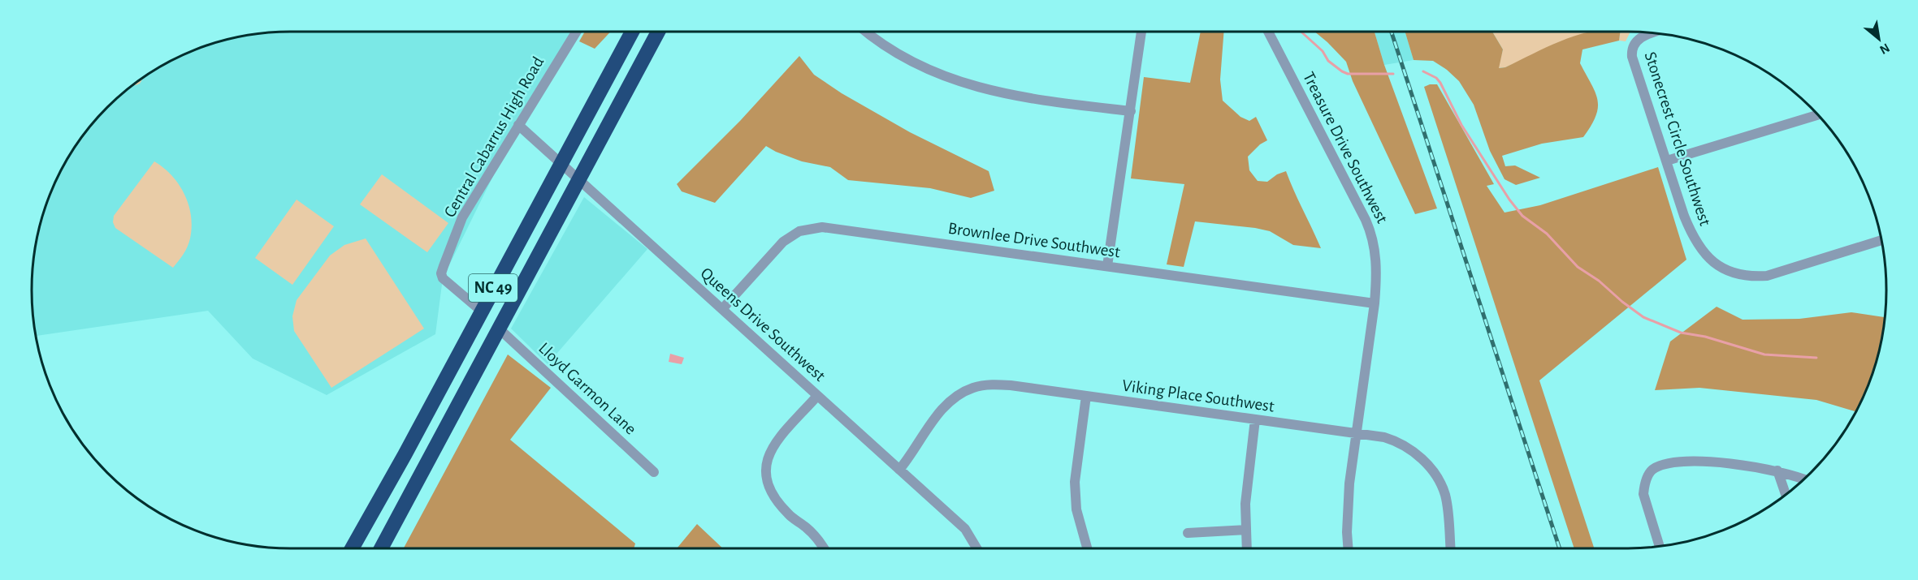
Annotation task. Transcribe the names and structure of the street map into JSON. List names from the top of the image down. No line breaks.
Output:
{"streets":{"highway":["NC 49"],"street":["Central Cabarrus High Road","Stonecrest Circle Southwest","Treasure Drive Southwest","Brownlee Drive Southwest","Queens Drive Southwest","Lloyd Garmon Lane","Viking Place Southwest"]},"crossings":[["Central Cabarrus High Road","NC 49"],["Central Cabarrus High Road","Queens Drive Southwest"],["Treasure Drive Southwest","Brownlee Drive Southwest"],["Treasure Drive Southwest","Viking Place Southwest"],["Brownlee Drive Southwest","Queens Drive Southwest"],["NC 49","Queens Drive Southwest"],["NC 49","Lloyd Garmon Lane"],["Queens Drive Southwest","Viking Place Southwest"]],"north":"bottom right"}
